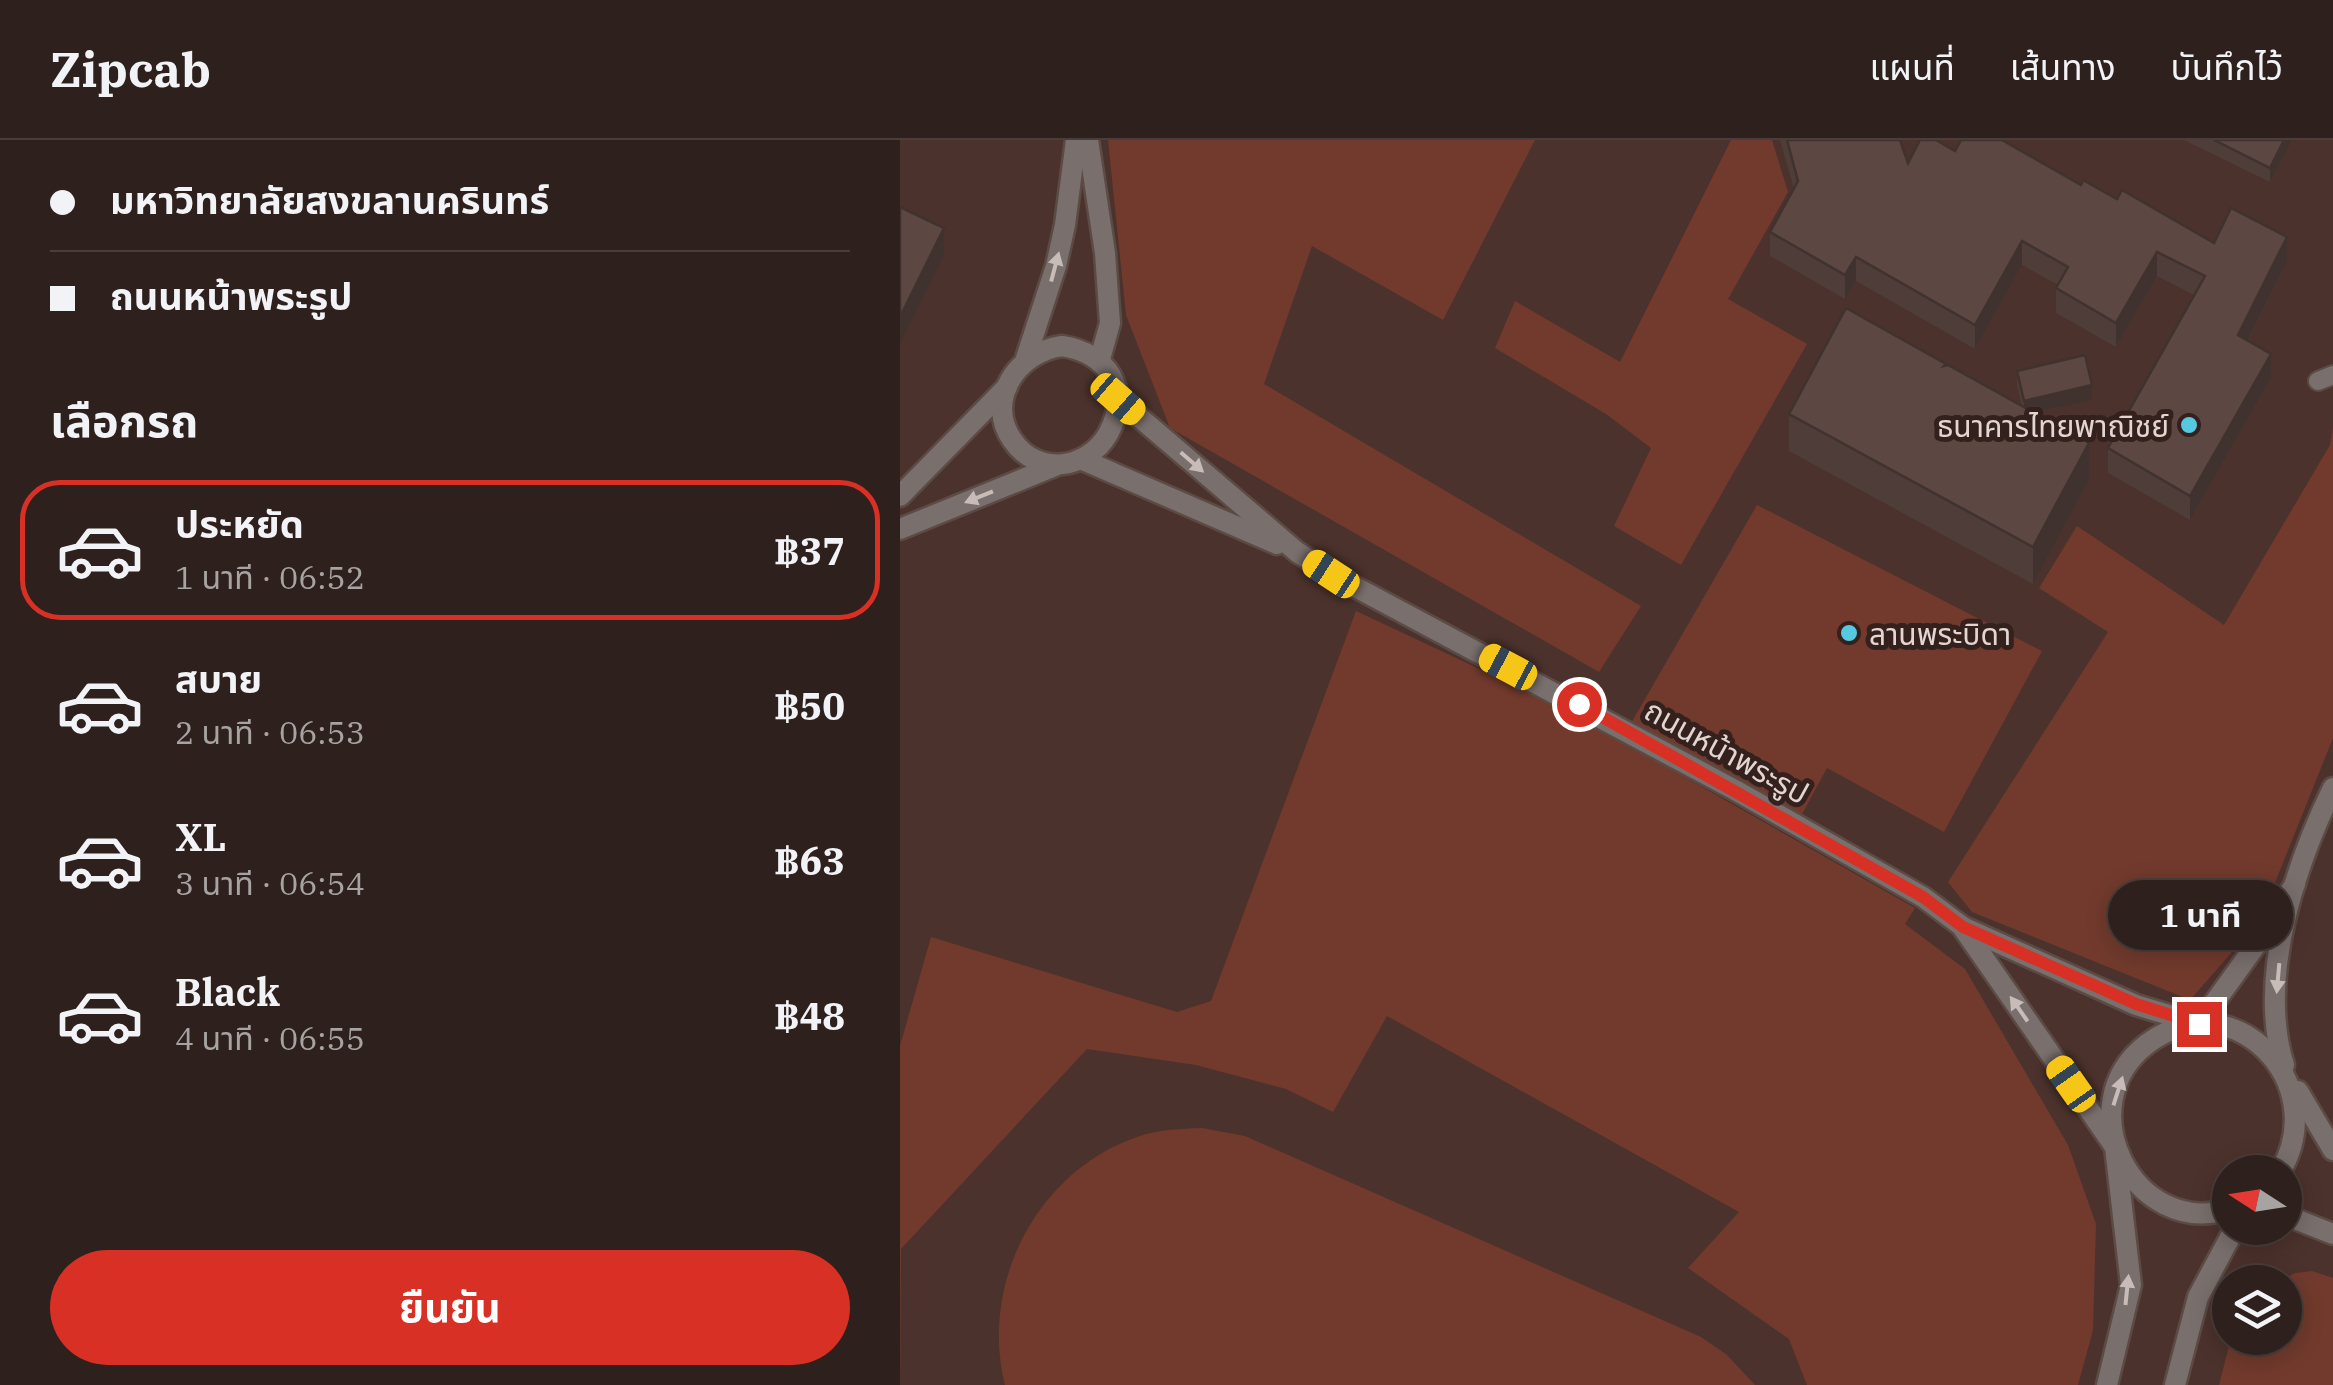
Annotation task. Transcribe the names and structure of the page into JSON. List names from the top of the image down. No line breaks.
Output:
{"streets":{"street":["ถนนหน้าพระรูป"]},"places":["ธนาคารไทยพาณิชย์","ลานพระบิดา"],"north":"left","page":{"header":"Zipcab","nav":["แผนที่","เส้นทาง","บันทึกไว้"],"banner":["มหาวิทยาลัยสงขลานครินทร์","ถนนหน้าพระรูป"],"heading":"เลือกรถ","list":[{"name":"ประหยัด","note":"1 นาที · 06:52","value":"฿37"},{"name":"สบาย","note":"2 นาที · 06:53","value":"฿50"},{"name":"XL","note":"3 นาที · 06:54","value":"฿63"},{"name":"Black","note":"4 นาที · 06:55","value":"฿48"}],"bubble":"1 นาที","buttons":"ยืนยัน"}}
